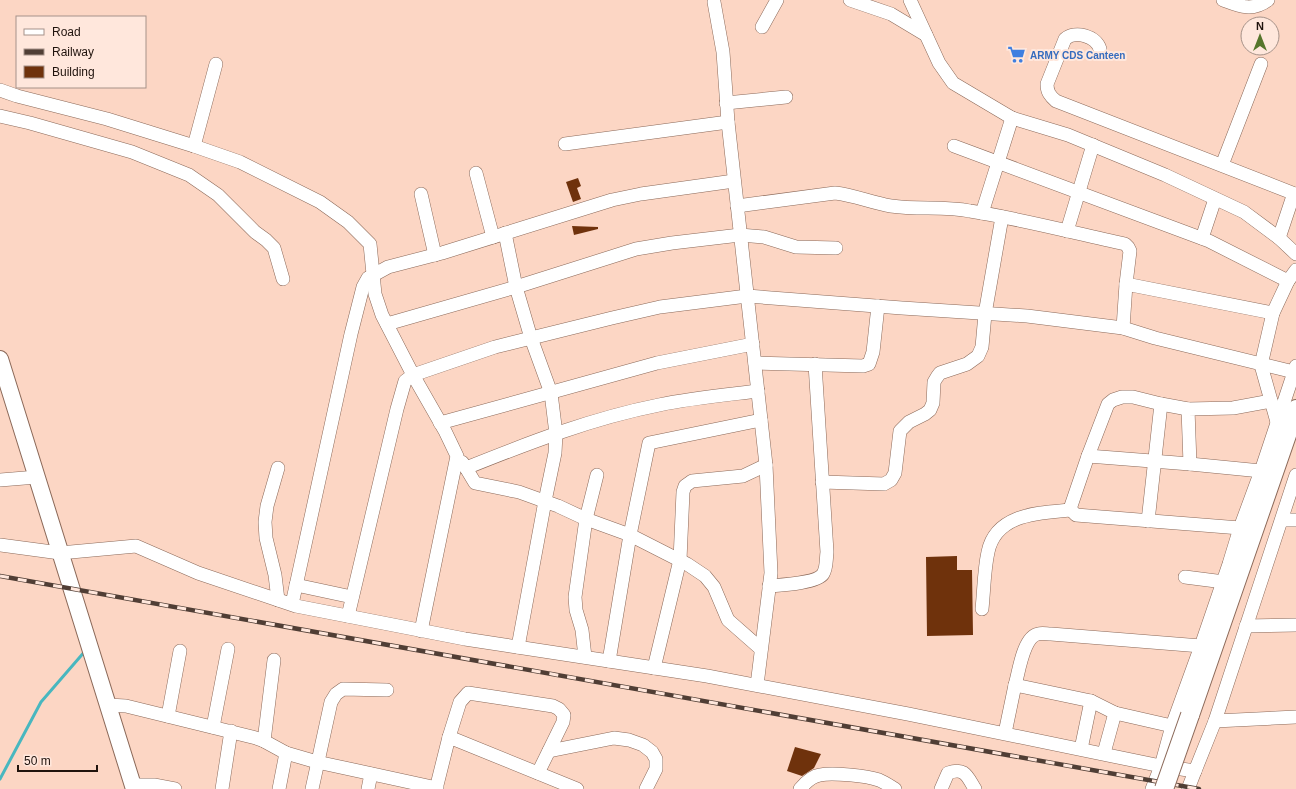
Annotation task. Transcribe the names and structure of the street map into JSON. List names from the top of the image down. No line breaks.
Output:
{"places":{"supermarket":["ARMY CDS Canteen"]},"legend":["Road","Railway","Building"],"scale_bar":"50 m","north":"top"}
